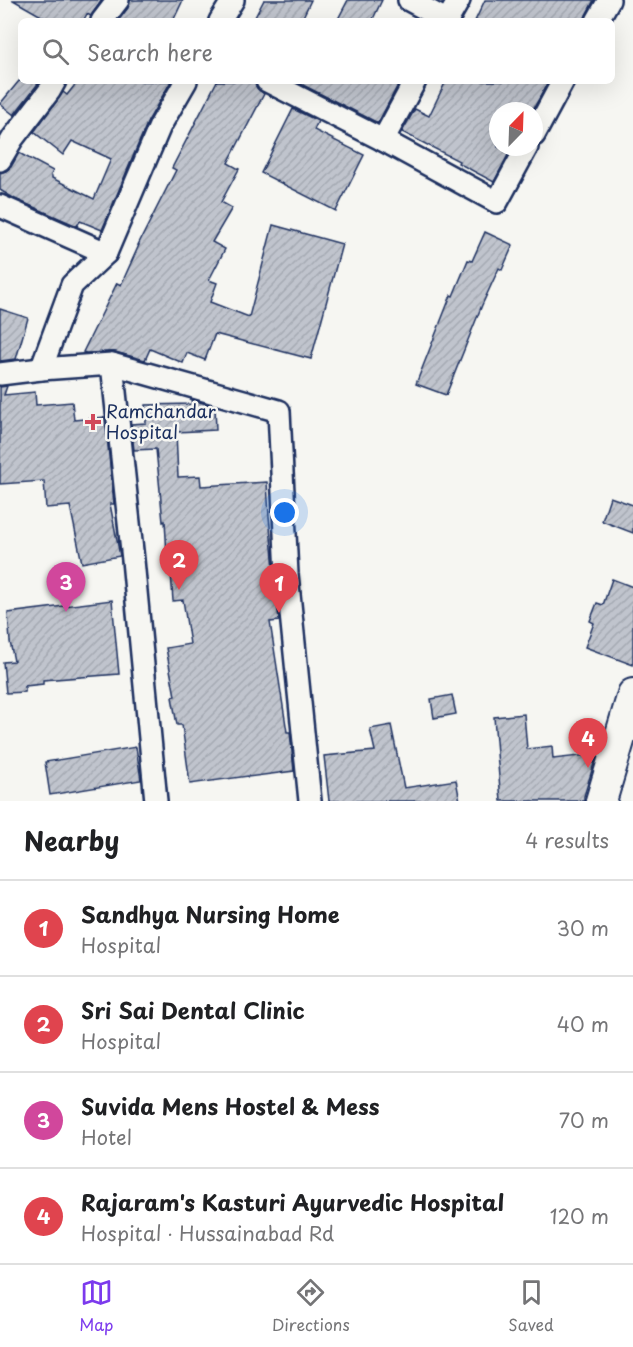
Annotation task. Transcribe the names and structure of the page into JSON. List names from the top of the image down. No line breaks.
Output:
{"places":{"health":["Ramchandar Hospital"]},"north":"top right","page":{"search":"Search here","pins":["2","3","1","4"],"heading":["Nearby","4 results"],"list":[{"mark":"1","name":"Sandhya Nursing Home","note":"Hospital","value":"30 m"},{"mark":"2","name":"Sri Sai Dental Clinic","note":"Hospital","value":"40 m"},{"mark":"3","name":"Suvida Mens Hostel & Mess","note":"Hotel","value":"70 m"},{"mark":"4","name":"Rajaram's Kasturi Ayurvedic Hospital","note":"Hospital · Hussainabad Rd","value":"120 m"}],"nav":["Map","Directions","Saved"]}}
